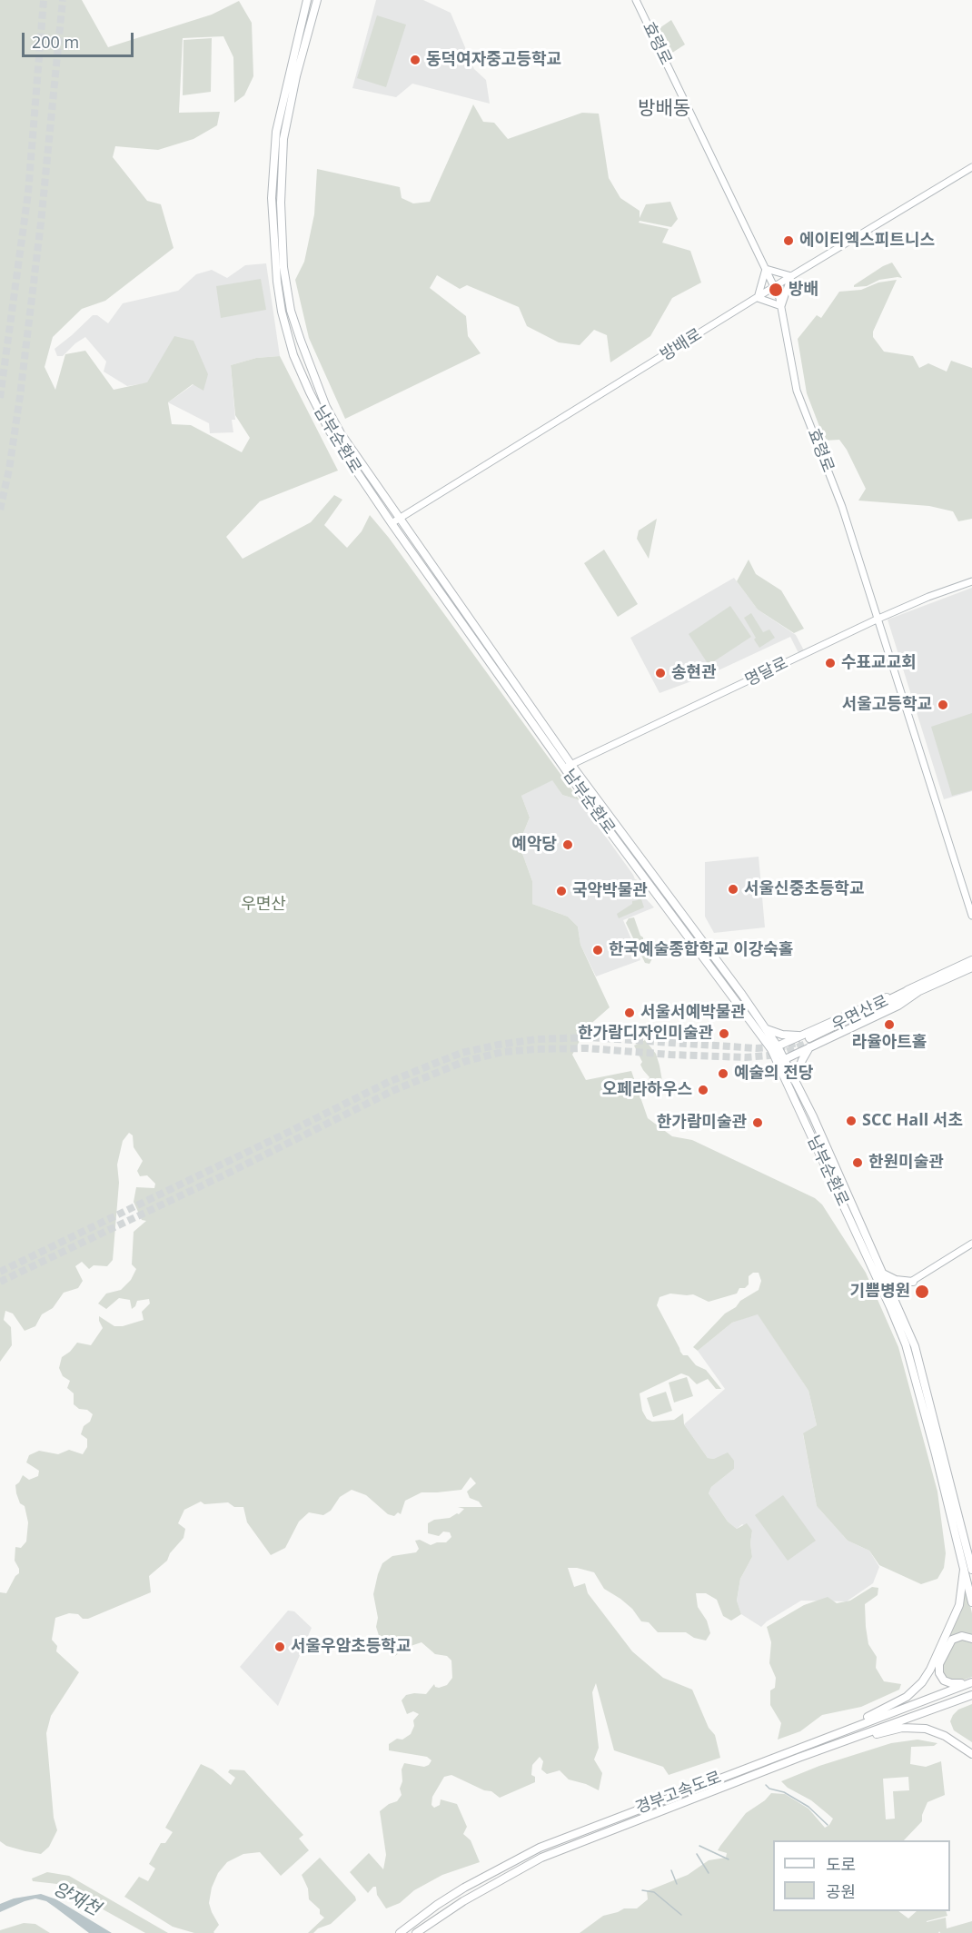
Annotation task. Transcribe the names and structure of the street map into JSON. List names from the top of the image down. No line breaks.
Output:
{"streets":{"main road":["효령로","방배로","남부순환로","명달로","우면산로","경부고속도로"]},"crossings":[["효령로","방배로"],["효령로","명달로"],["방배로","남부순환로"],["남부순환로","명달로"]],"districts":["방배동"],"water":["양재천"],"parks":["우면산"],"places":["동덕여자중고등학교","에이티엑스피트니스","방배","수표교교회","송현관","서울고등학교","예악당","서울신중초등학교","국악박물관","한국예술종합학교 이강숙홀","서울서예박물관","라율아트홀","한가람디자인미술관","예술의 전당","오페라하우스","SCC Hall 서초","한가람미술관","한원미술관","기쁨병원","서울우암초등학교"],"legend":["도로","공원"],"scale_bar":"200 m"}
